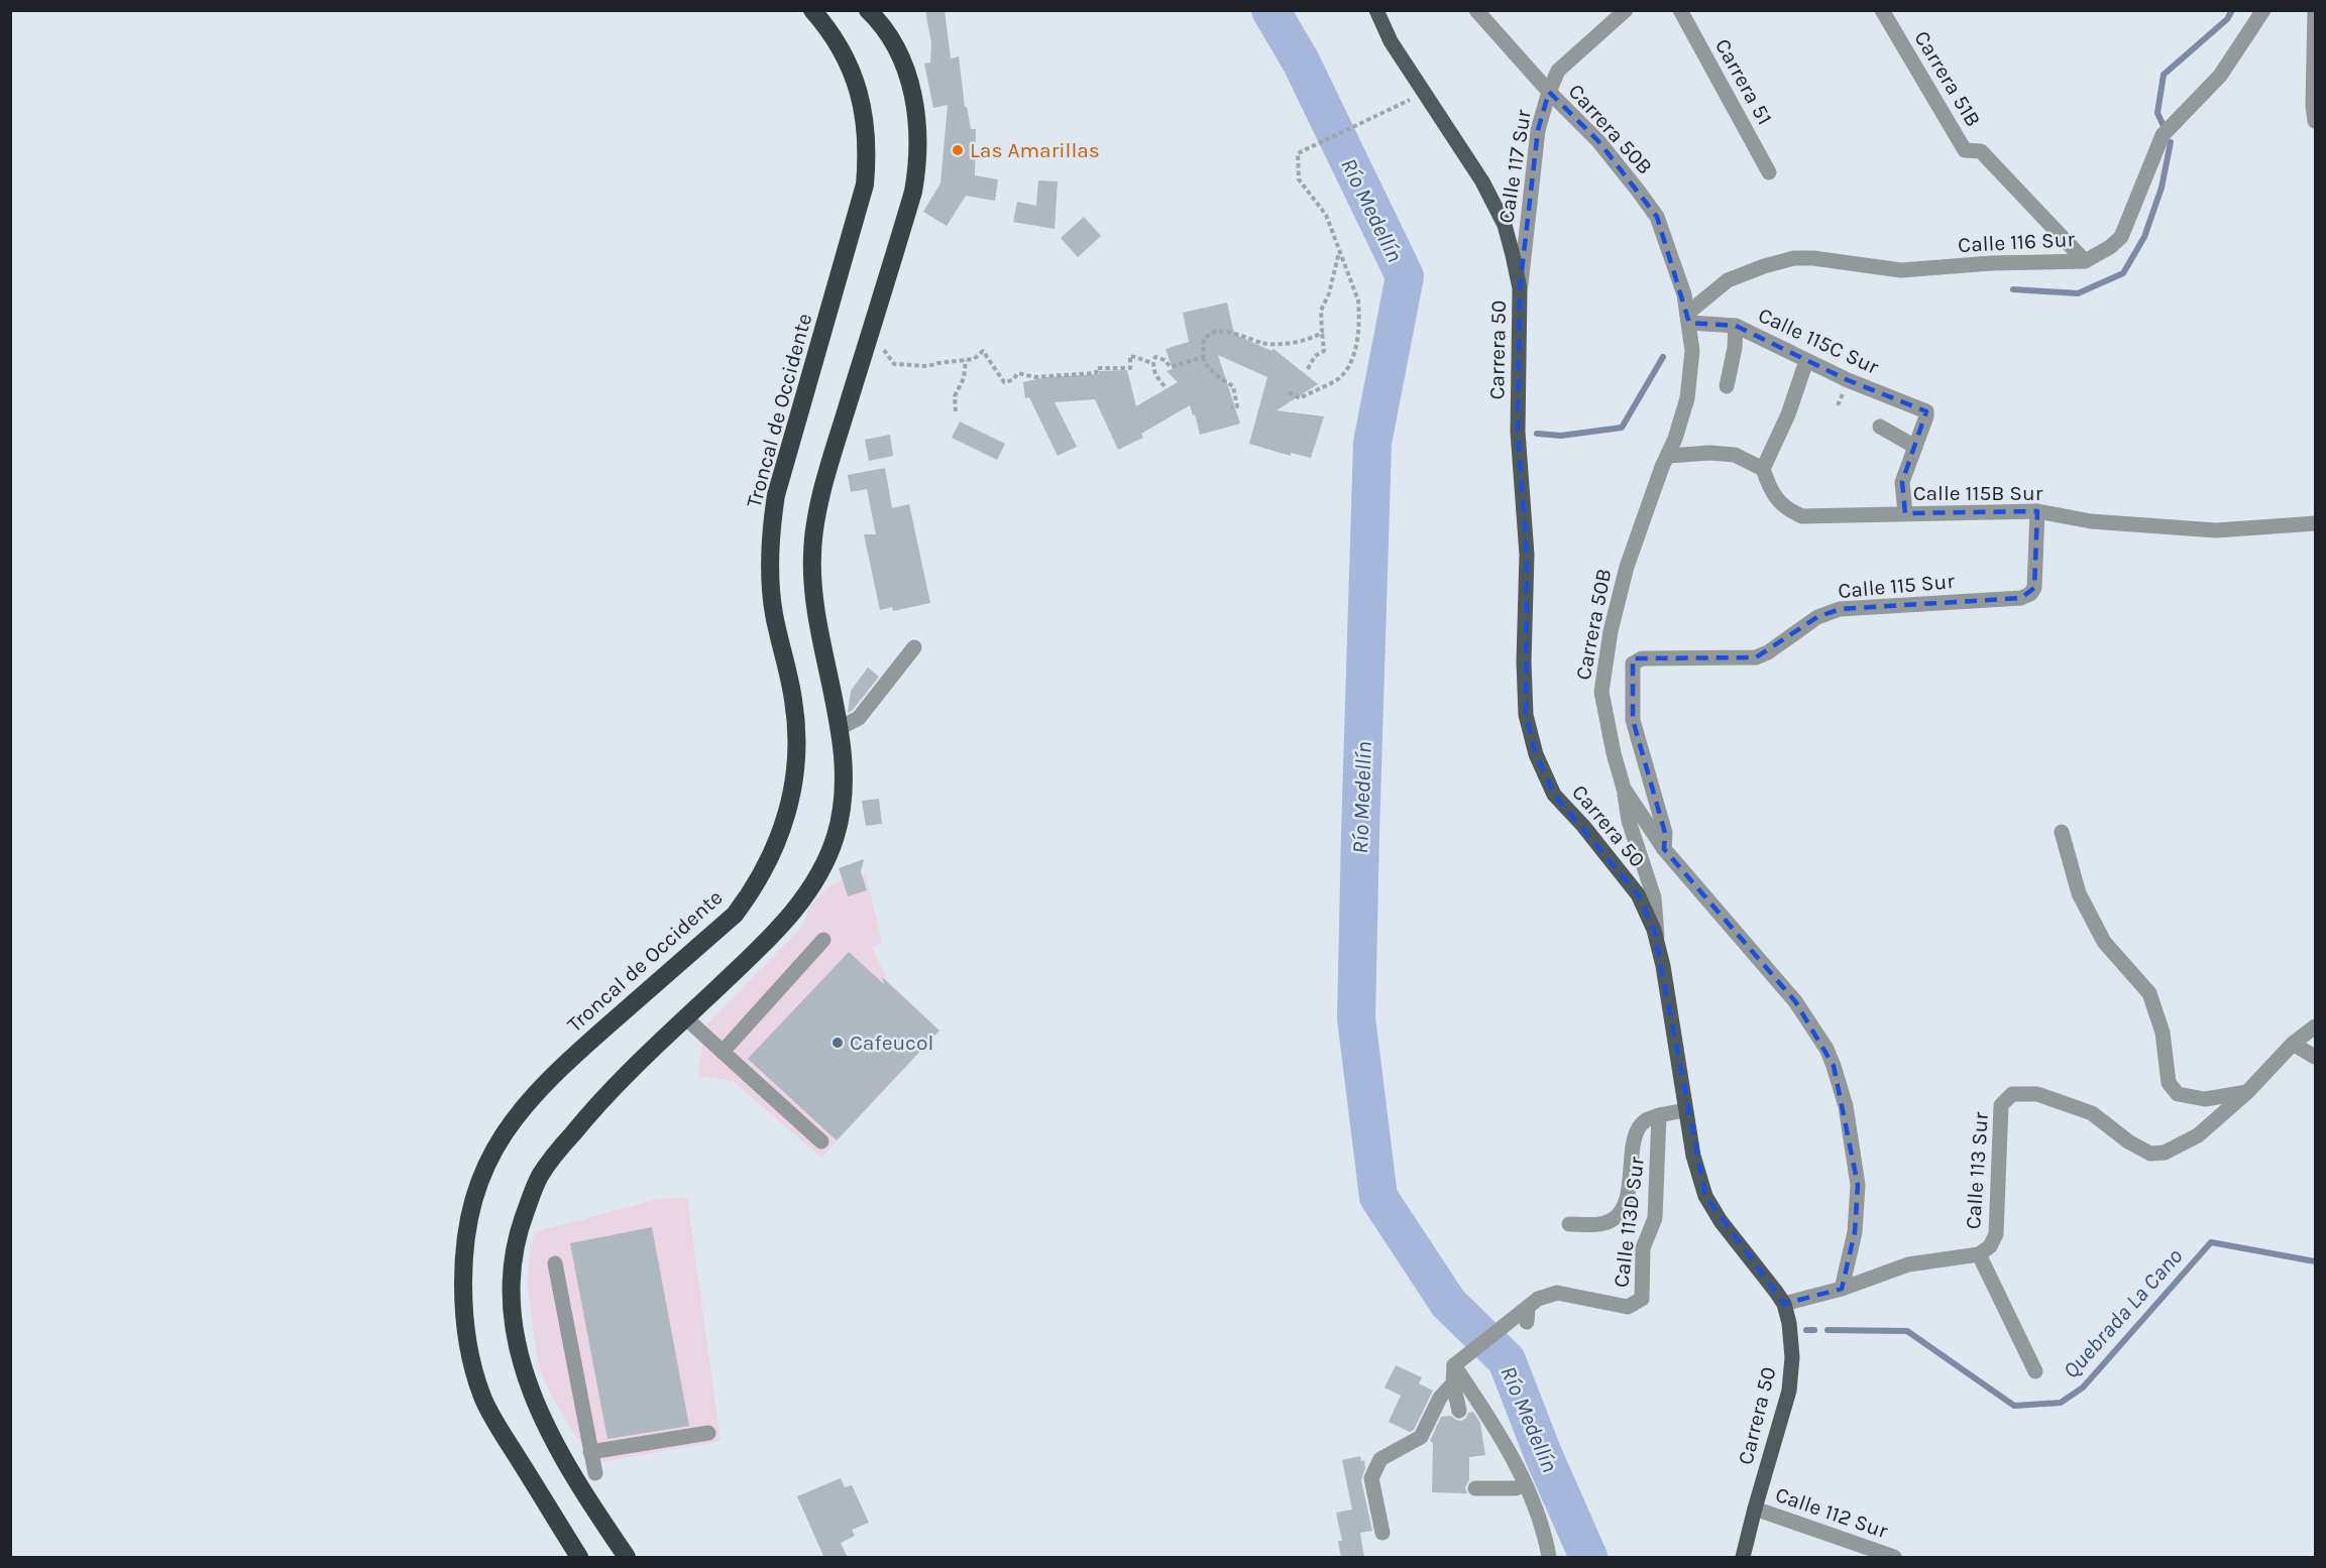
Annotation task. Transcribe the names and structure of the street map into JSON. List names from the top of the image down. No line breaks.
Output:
{"streets":{"highway":["Troncal de Occidente"],"main road":["Carrera 50"],"street":["Carrera 51B","Carrera 51","Carrera 50B","Calle 117 Sur","Calle 116 Sur","Calle 115C Sur","Calle 115B Sur","Calle 115 Sur","Calle 113 Sur","Calle 113D Sur","Calle 112 Sur"]},"crossings":[["Carrera 51B","Calle 116 Sur"],["Carrera 50B","Calle 117 Sur"],["Carrera 50B","Calle 116 Sur"],["Carrera 50B","Calle 115C Sur"],["Carrera 50B","Calle 115 Sur"],["Carrera 50B","Calle 113 Sur"],["Calle 117 Sur","Carrera 50"],["Calle 116 Sur","Calle 115C Sur"],["Carrera 50","Calle 113 Sur"],["Carrera 50","Calle 112 Sur"],["Calle 115B Sur","Calle 115 Sur"]],"water":["Río Medellín","Quebrada La Cano"],"places":["Las Amarillas","Cafeucol"]}
